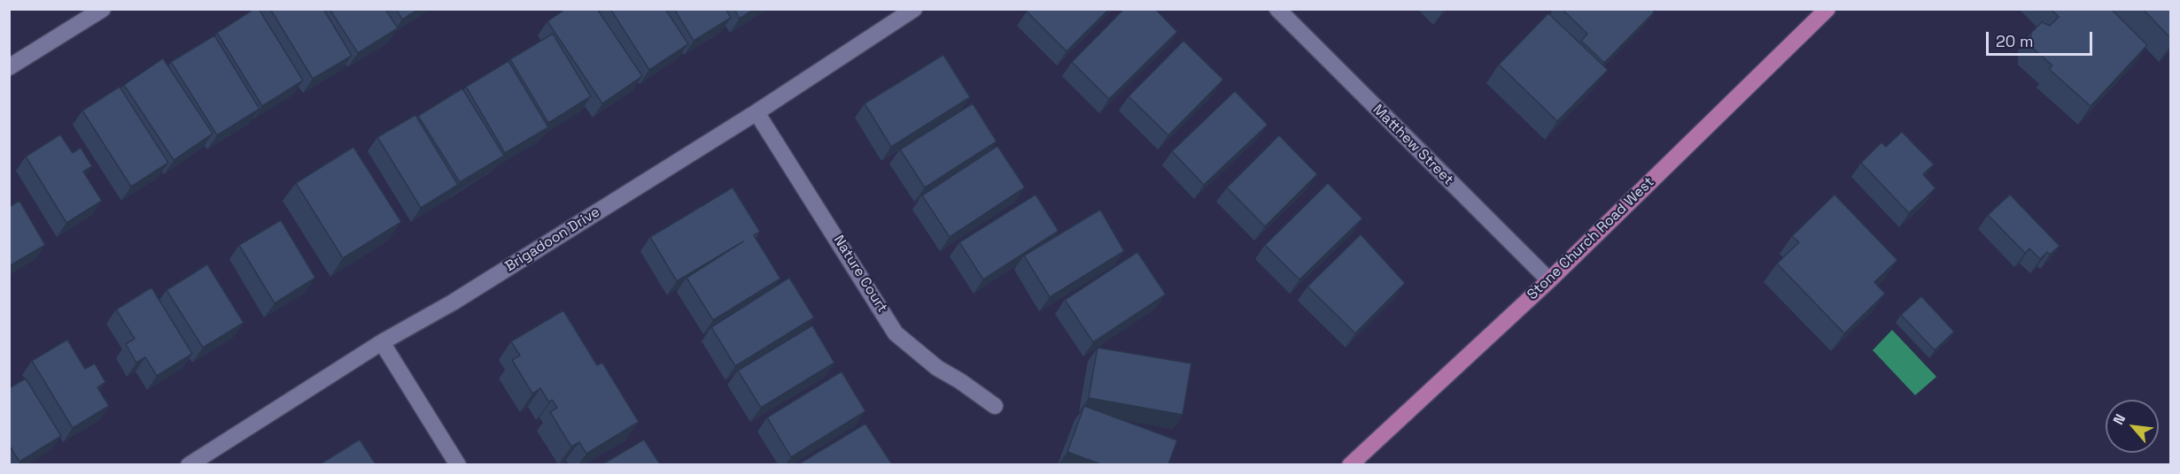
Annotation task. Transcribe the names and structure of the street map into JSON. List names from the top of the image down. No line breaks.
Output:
{"streets":{"main road":["Stone Church Road West"],"street":["Matthew Street","Brigadoon Drive","Nature Court"]},"crossings":[["Matthew Street","Stone Church Road West"],["Brigadoon Drive","Nature Court"]],"scale_bar":"20 m","north":"top left"}
